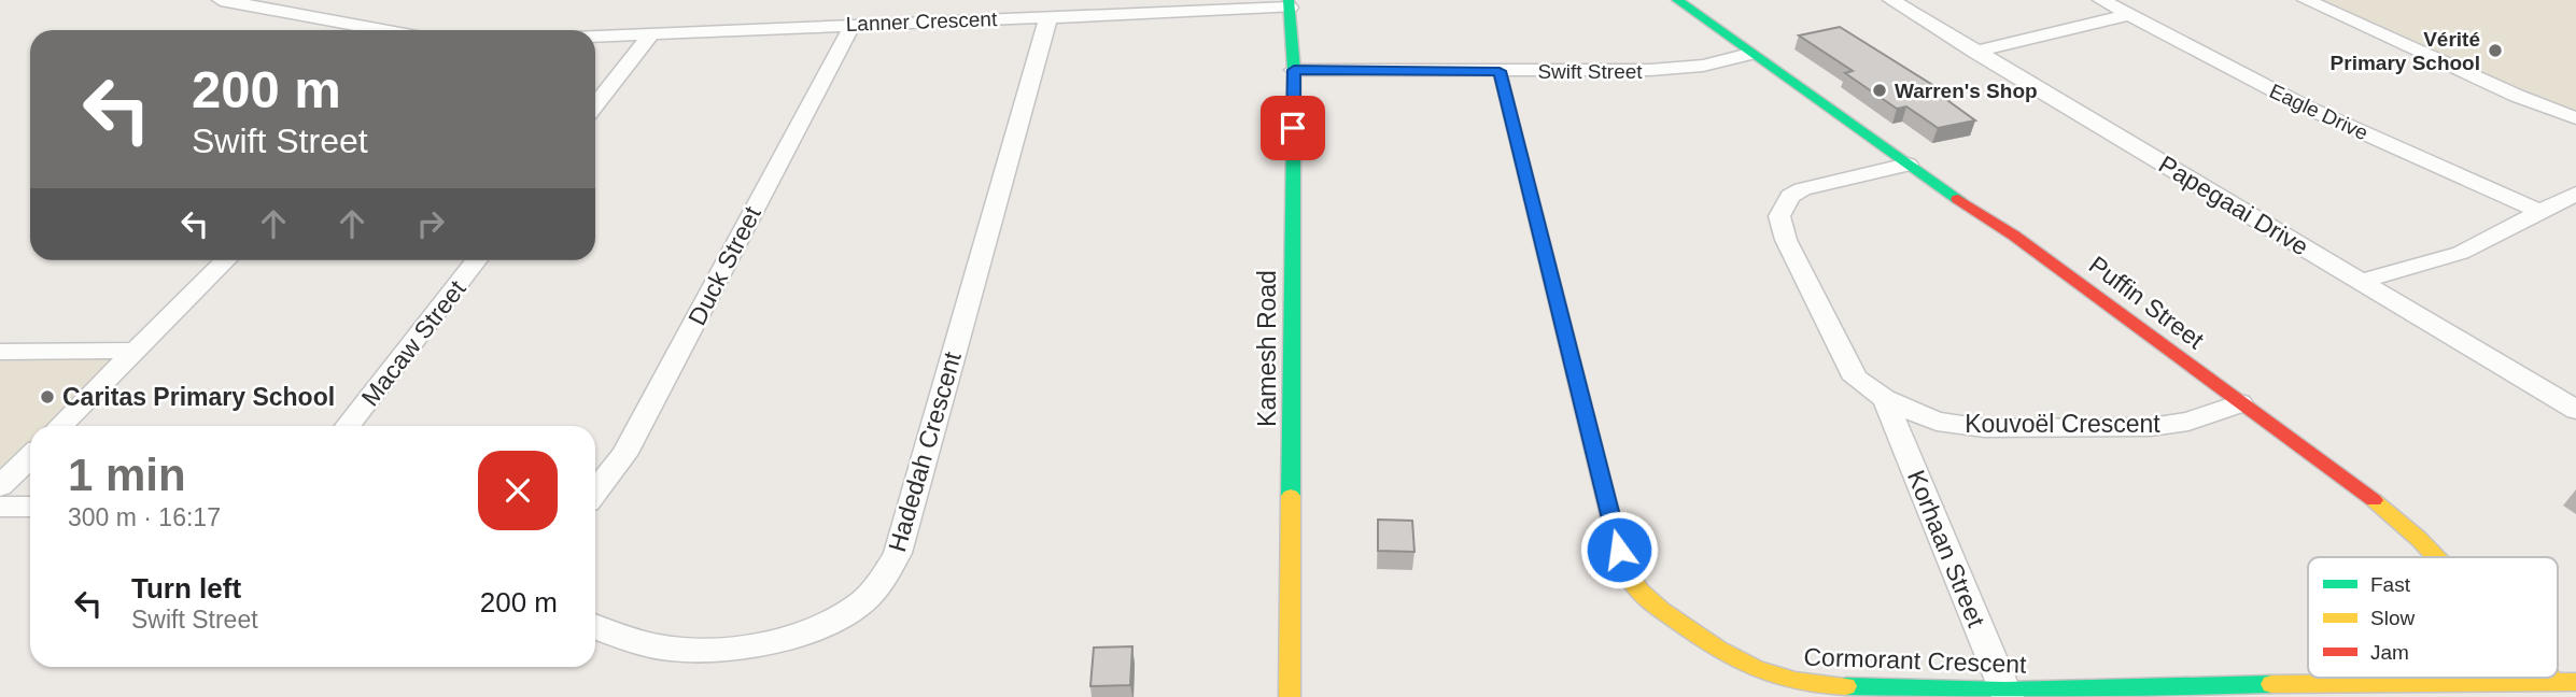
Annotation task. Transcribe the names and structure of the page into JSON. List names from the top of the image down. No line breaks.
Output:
{"streets":{"street":["Lanner Crescent","Swift Street","Eagle Drive","Papegaai Drive","Duck Street","Puffin Street","Macaw Street","Kamesh Road","Kouvoël Crescent","Hadedah Crescent","Korhaan Street","Cormorant Crescent"]},"crossings":[["Lanner Crescent","Duck Street"],["Lanner Crescent","Kamesh Road"],["Lanner Crescent","Hadedah Crescent"],["Swift Street","Puffin Street"],["Swift Street","Kamesh Road"],["Swift Street","Cormorant Crescent"],["Puffin Street","Kouvoël Crescent"],["Puffin Street","Cormorant Crescent"],["Kouvoël Crescent","Korhaan Street"],["Korhaan Street","Cormorant Crescent"]],"places":["Vérité Primary School","Warren's Shop","Caritas Primary School"],"legend":["Fast","Slow","Jam"],"page":{"turn":["200 m","Swift Street"],"heading":["1 min","300 m · 16:17"],"list":[{"name":"Turn left","note":"Swift Street","value":"200 m"}]}}
